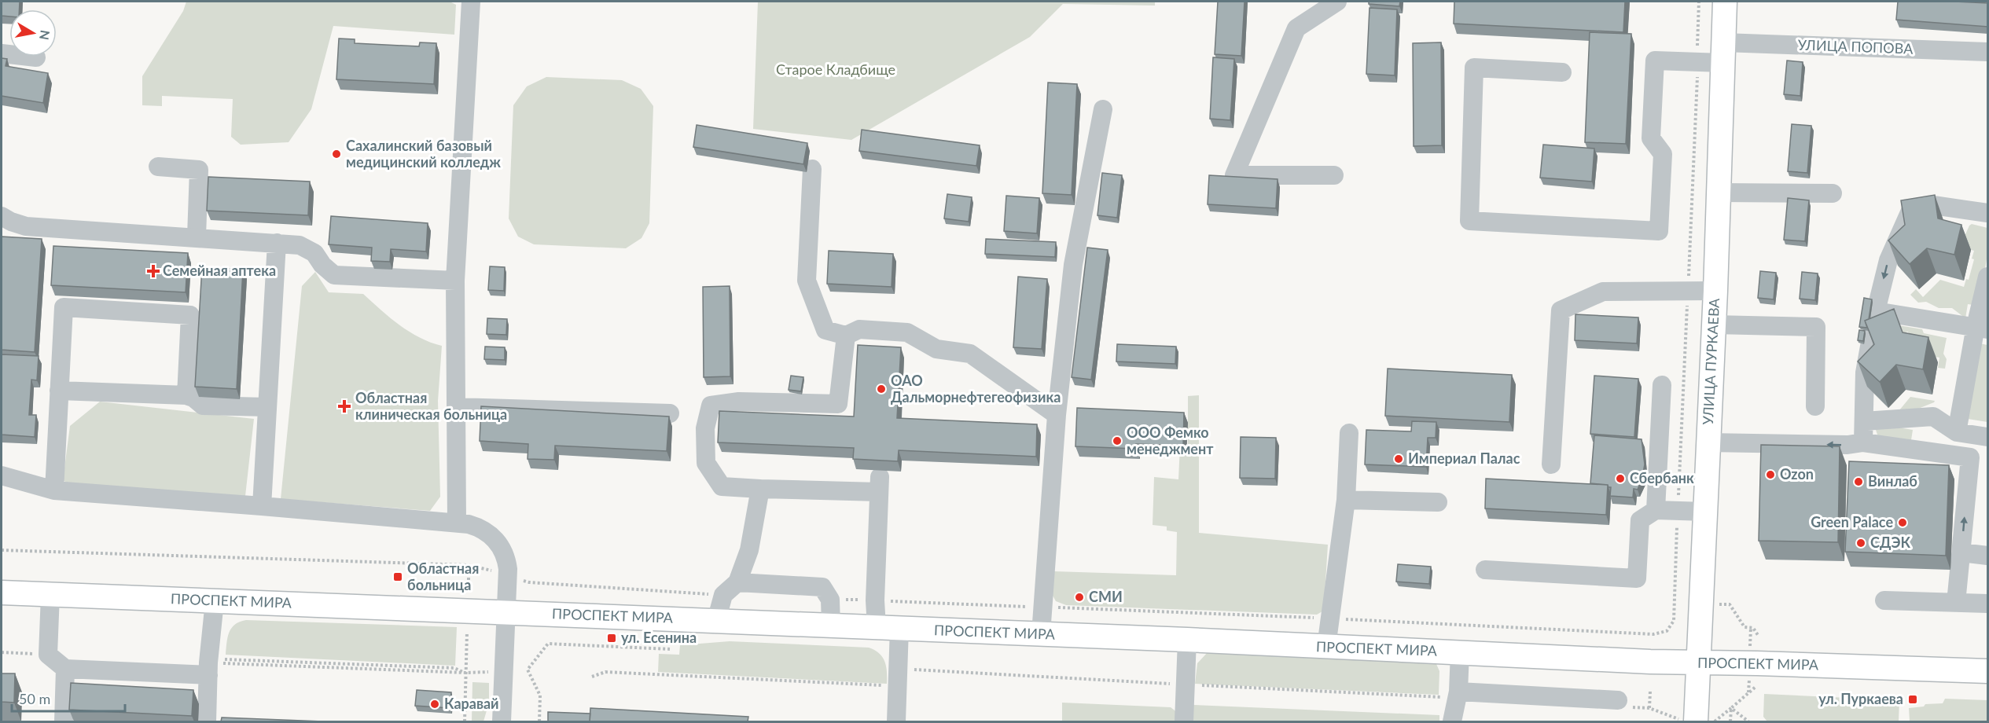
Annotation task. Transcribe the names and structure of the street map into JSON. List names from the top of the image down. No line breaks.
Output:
{"streets":{"main road":["УЛИЦА ПУРКАЕВА","ПРОСПЕКТ МИРА"],"street":["УЛИЦА ПОПОВА"]},"crossings":[["УЛИЦА ПОПОВА","УЛИЦА ПУРКАЕВА"],["УЛИЦА ПУРКАЕВА","ПРОСПЕКТ МИРА"]],"parks":["Старое Кладбище"],"places":{"other":["Сахалинский базовый медицинский колледж","ОАО Дальморнефтегеофизика","ООО Фемко менеджмент","Империал Палас","Ozon","Сбербанк","Винлаб","Green Palace","СДЭК","СМИ","Каравай"],"health":["Семейная аптека","Областная клиническая больница"],"transit":["Областная больница","ул. Есенина","ул. Пуркаева"]},"scale_bar":"50 m","north":"right"}
